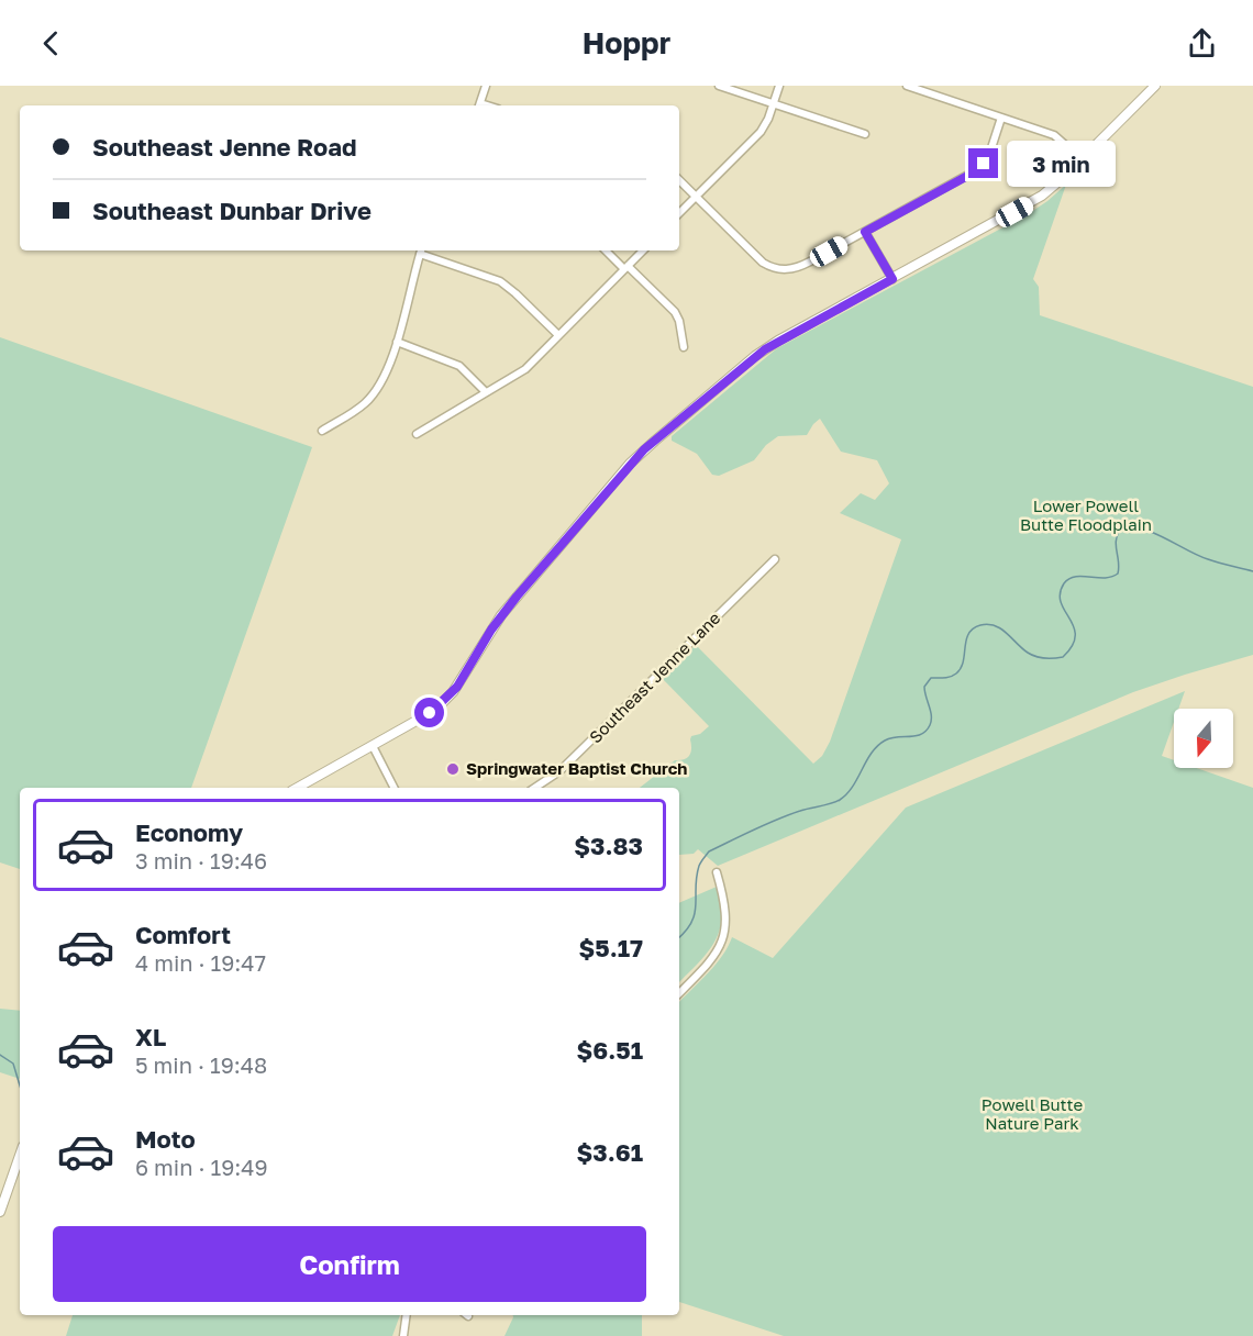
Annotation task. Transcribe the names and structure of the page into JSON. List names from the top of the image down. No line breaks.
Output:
{"streets":{"street":["Southeast Jenne Lane"]},"parks":["Lower Powell Butte Floodplain","Powell Butte Nature Park"],"places":["Springwater Baptist Church"],"north":"bottom","page":{"header":"Hoppr","banner":["Southeast Jenne Road","Southeast Dunbar Drive"],"bubble":"3 min","list":[{"name":"Economy","note":"3 min · 19:46","value":"$3.83"},{"name":"Comfort","note":"4 min · 19:47","value":"$5.17"},{"name":"XL","note":"5 min · 19:48","value":"$6.51"},{"name":"Moto","note":"6 min · 19:49","value":"$3.61"}],"buttons":"Confirm"}}
